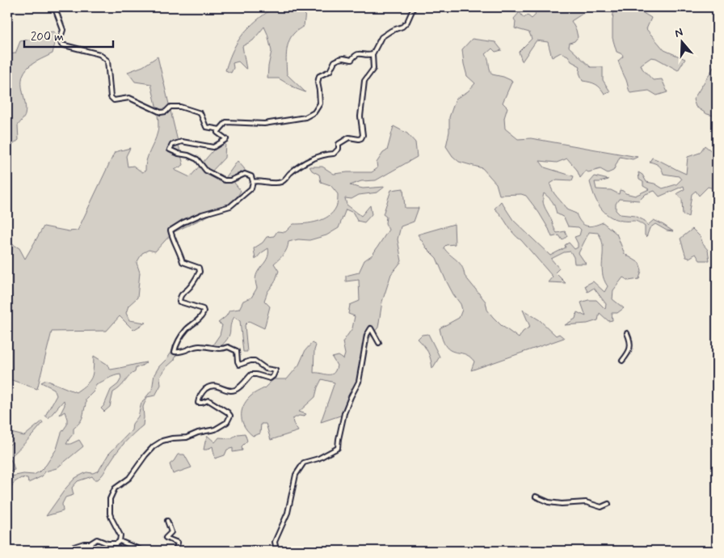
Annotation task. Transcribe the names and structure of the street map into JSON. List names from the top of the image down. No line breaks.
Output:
{"scale_bar":"200 m","north":"top"}
